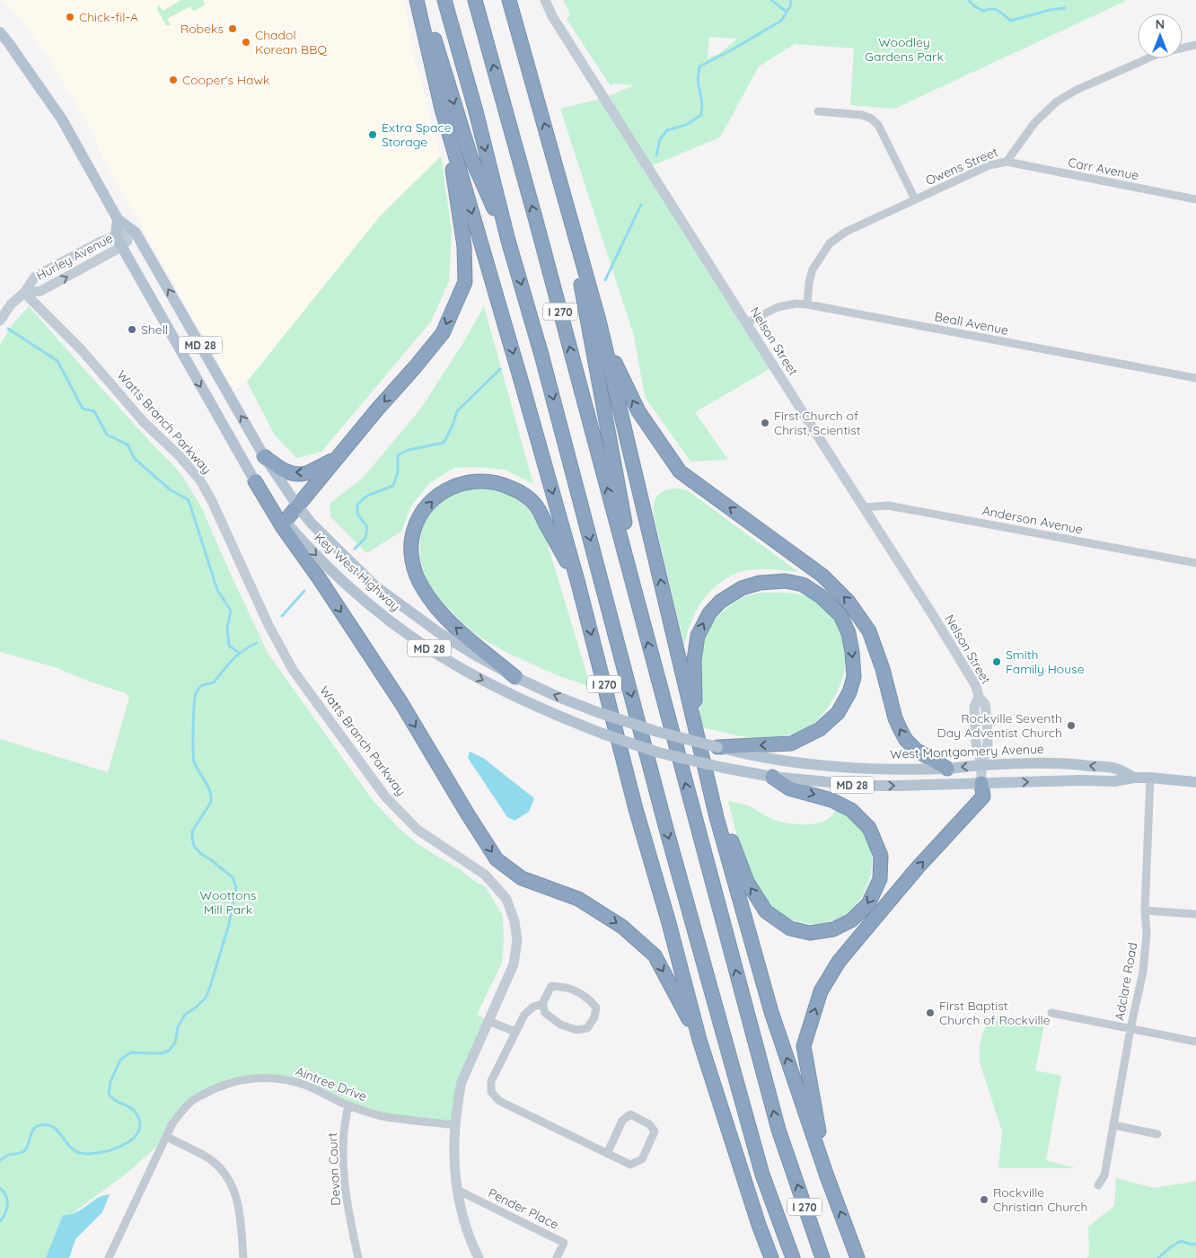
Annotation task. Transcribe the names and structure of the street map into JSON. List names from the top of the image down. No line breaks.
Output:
{"streets":{"highway":["I 270"],"main road":["MD 28","Key West Highway","West Montgomery Avenue"],"street":["Owens Street","Carr Avenue","Hurley Avenue","Beall Avenue","Nelson Street","Watts Branch Parkway","Anderson Avenue","Adclare Road","Aintree Drive","Devon Court","Pender Place"]},"crossings":[["Owens Street","Carr Avenue"],["Owens Street","Beall Avenue"],["Hurley Avenue","MD 28"],["Hurley Avenue","Watts Branch Parkway"],["Hurley Avenue","West Montgomery Avenue"],["Beall Avenue","Nelson Street"],["Nelson Street","Anderson Avenue"],["Nelson Street","West Montgomery Avenue"],["MD 28","Key West Highway"],["Watts Branch Parkway","Aintree Drive"],["Watts Branch Parkway","Pender Place"],["Key West Highway","West Montgomery Avenue"],["West Montgomery Avenue","Adclare Road"],["Aintree Drive","Devon Court"]],"one_way":["Key West Highway"],"parks":["Woodley Gardens Park","Woottons Mill Park"],"places":["Chick-fil-A","Robeks","Chadol Korean BBQ","Cooper's Hawk","Extra Space Storage","Shell","First Church of Christ, Scientist","Smith Family House","Rockville Seventh Day Adventist Church","First Baptist Church of Rockville","Rockville Christian Church"],"north":"top"}
